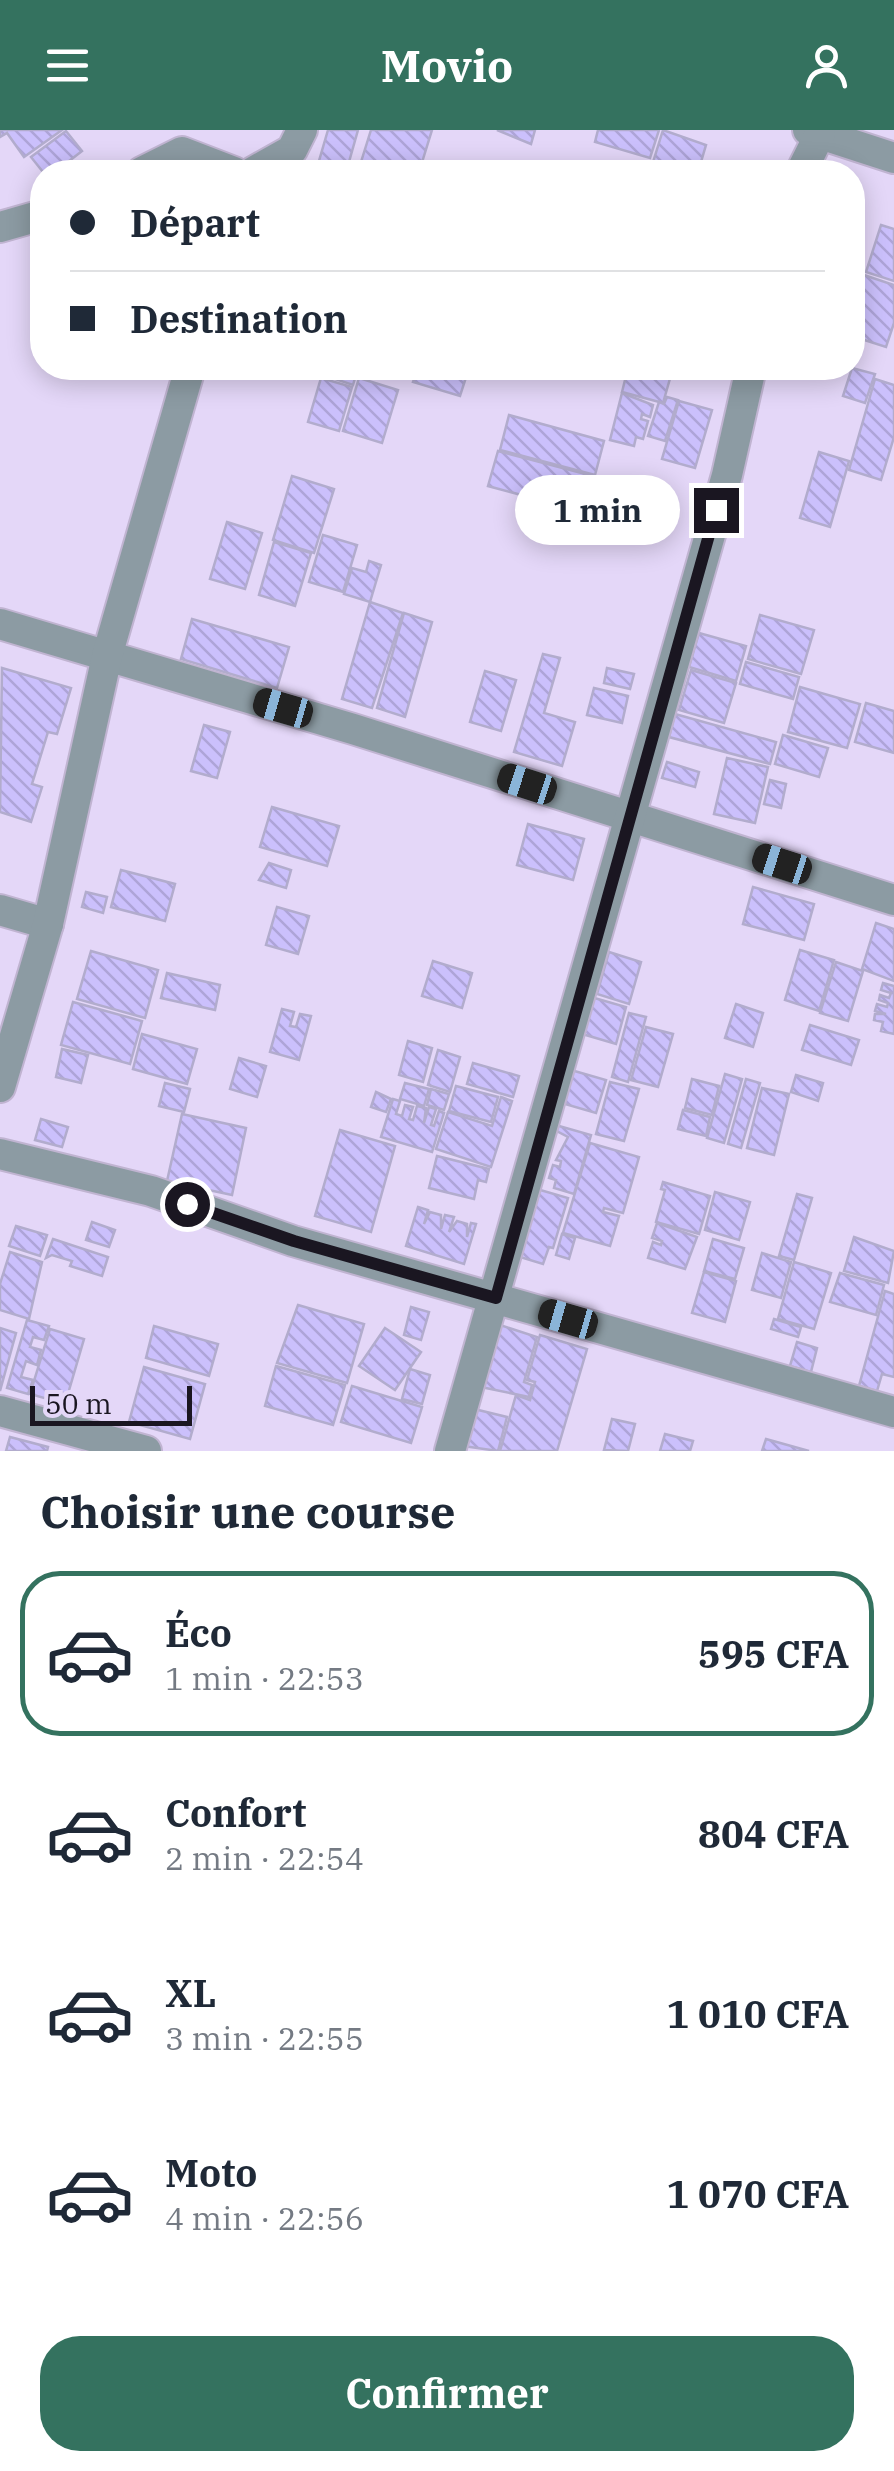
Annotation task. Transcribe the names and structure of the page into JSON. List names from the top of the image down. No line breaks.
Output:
{"scale_bar":"50 m","page":{"header":"Movio","banner":["Départ","Destination"],"bubble":"1 min","scale":"50 m","heading":"Choisir une course","list":[{"name":"Éco","note":"1 min · 22:53","value":"595 CFA"},{"name":"Confort","note":"2 min · 22:54","value":"804 CFA"},{"name":"XL","note":"3 min · 22:55","value":"1 010 CFA"},{"name":"Moto","note":"4 min · 22:56","value":"1 070 CFA"}],"buttons":"Confirmer"}}
